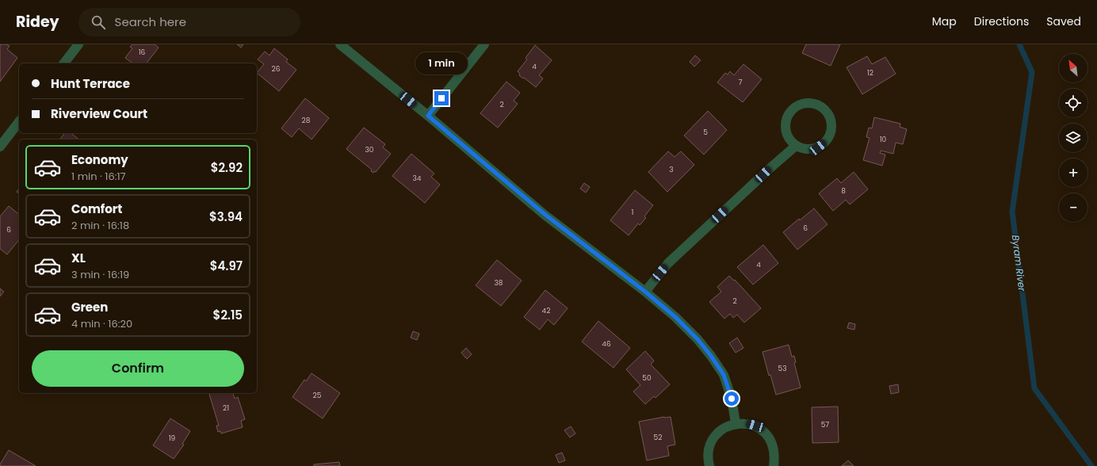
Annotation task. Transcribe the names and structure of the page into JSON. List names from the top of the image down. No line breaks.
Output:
{"water":["Byram River"],"house_numbers":["16","4","26","12","7","2","28","5","10","30","3","34","8","1","6","6","4","38","2","42","46","53","50","25","21","57","52","19"],"north":"top left","page":{"header":"Ridey","search":"Search here","nav":["Map","Directions","Saved"],"bubble":"1 min","map_buttons":["+","−"],"banner":["Hunt Terrace","Riverview Court"],"list":[{"name":"Economy","note":"1 min · 16:17","value":"$2.92"},{"name":"Comfort","note":"2 min · 16:18","value":"$3.94"},{"name":"XL","note":"3 min · 16:19","value":"$4.97"},{"name":"Green","note":"4 min · 16:20","value":"$2.15"}],"buttons":"Confirm"}}
